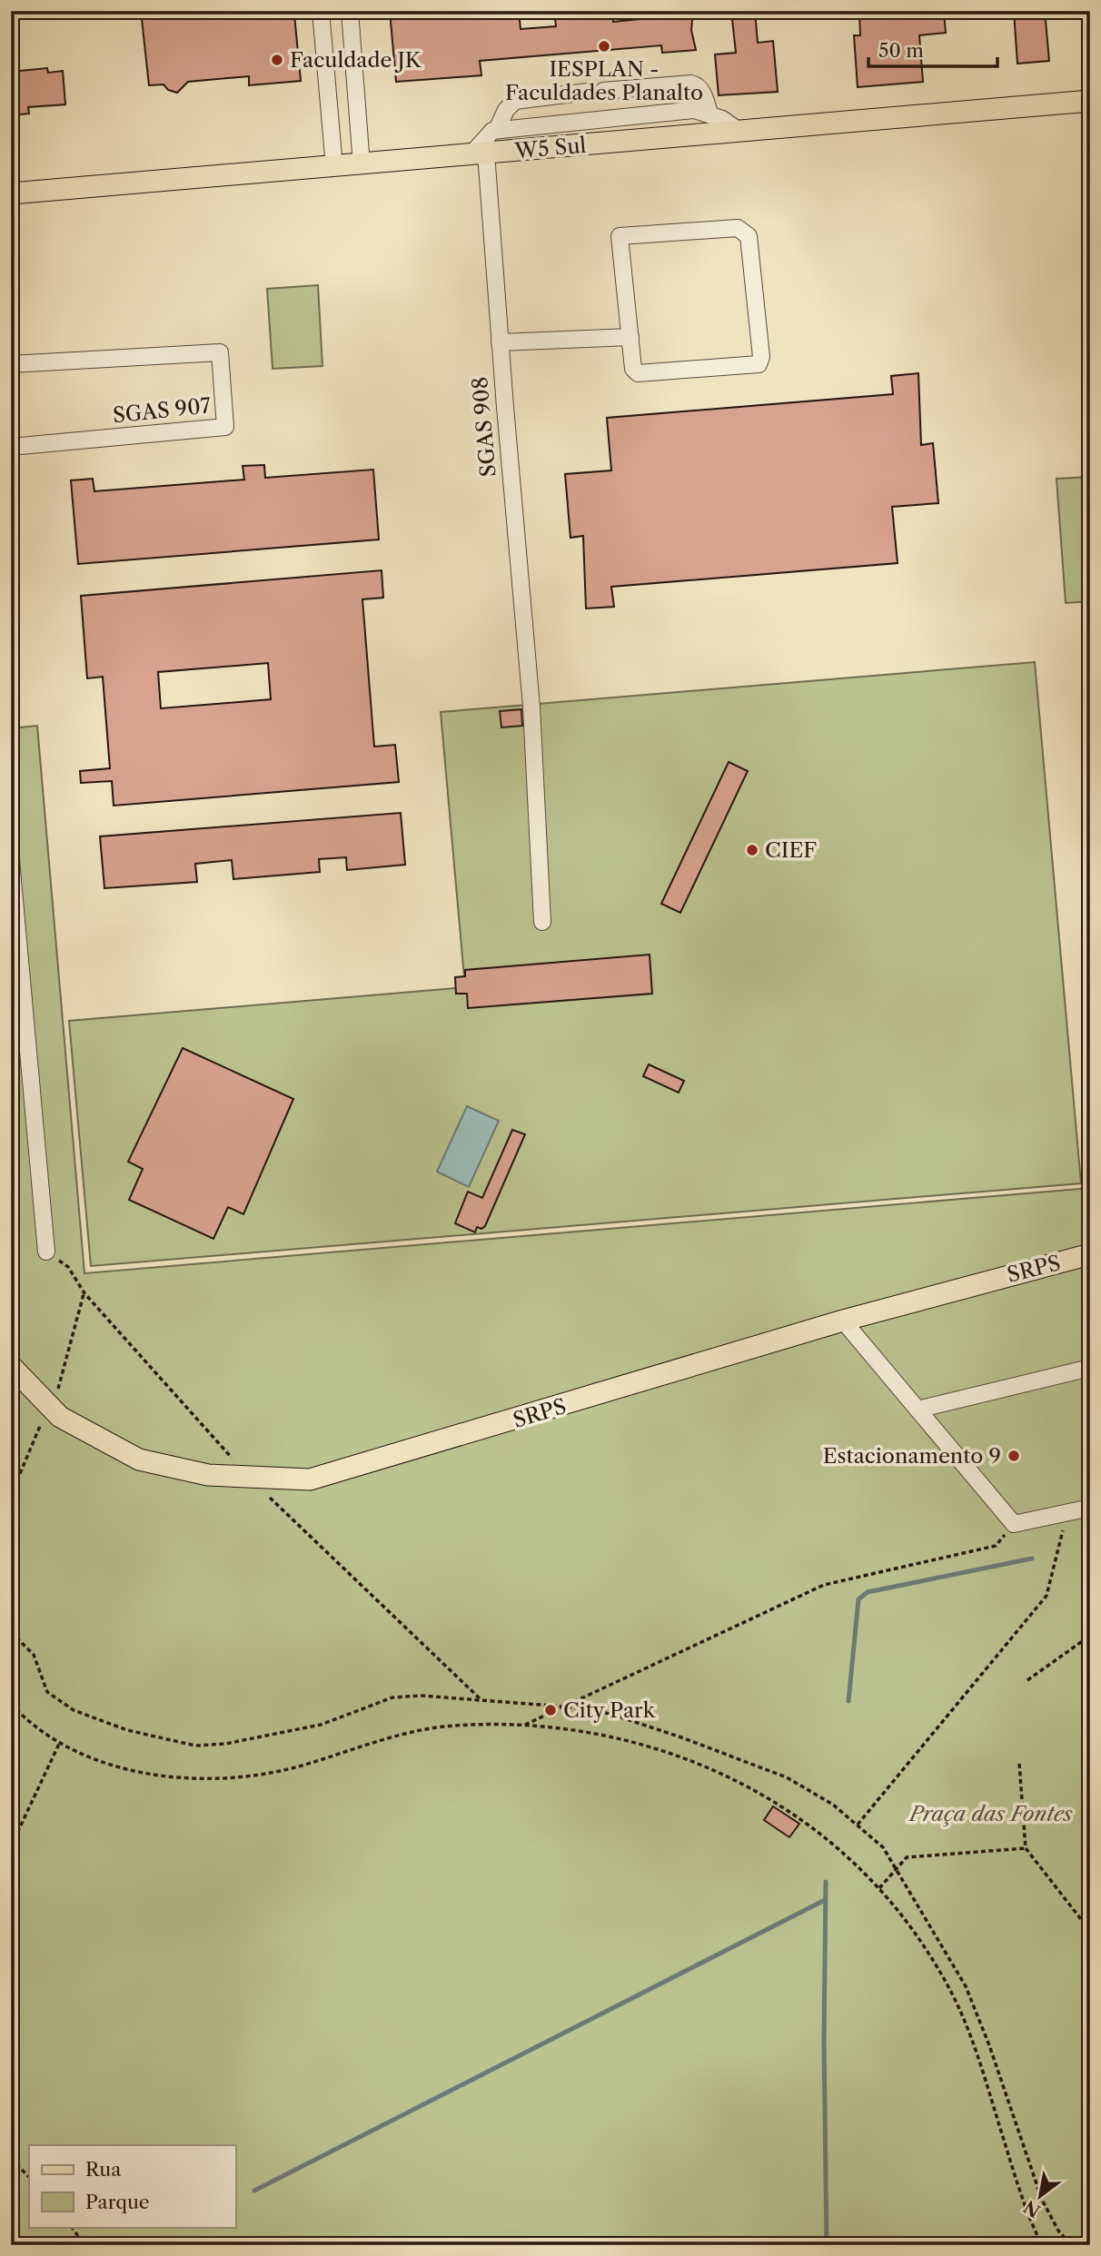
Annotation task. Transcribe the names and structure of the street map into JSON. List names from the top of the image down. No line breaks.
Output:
{"streets":{"main road":["W5 Sul","SRPS"],"street":["SGAS 907","SGAS 908"]},"crossings":[["W5 Sul","SGAS 908"]],"parks":["Praça das Fontes"],"places":["IESPLAN - Faculdades Planalto","Faculdade JK","CIEF","Estacionamento 9","City Park"],"legend":["Rua","Parque"],"scale_bar":"50 m","north":"bottom left"}
